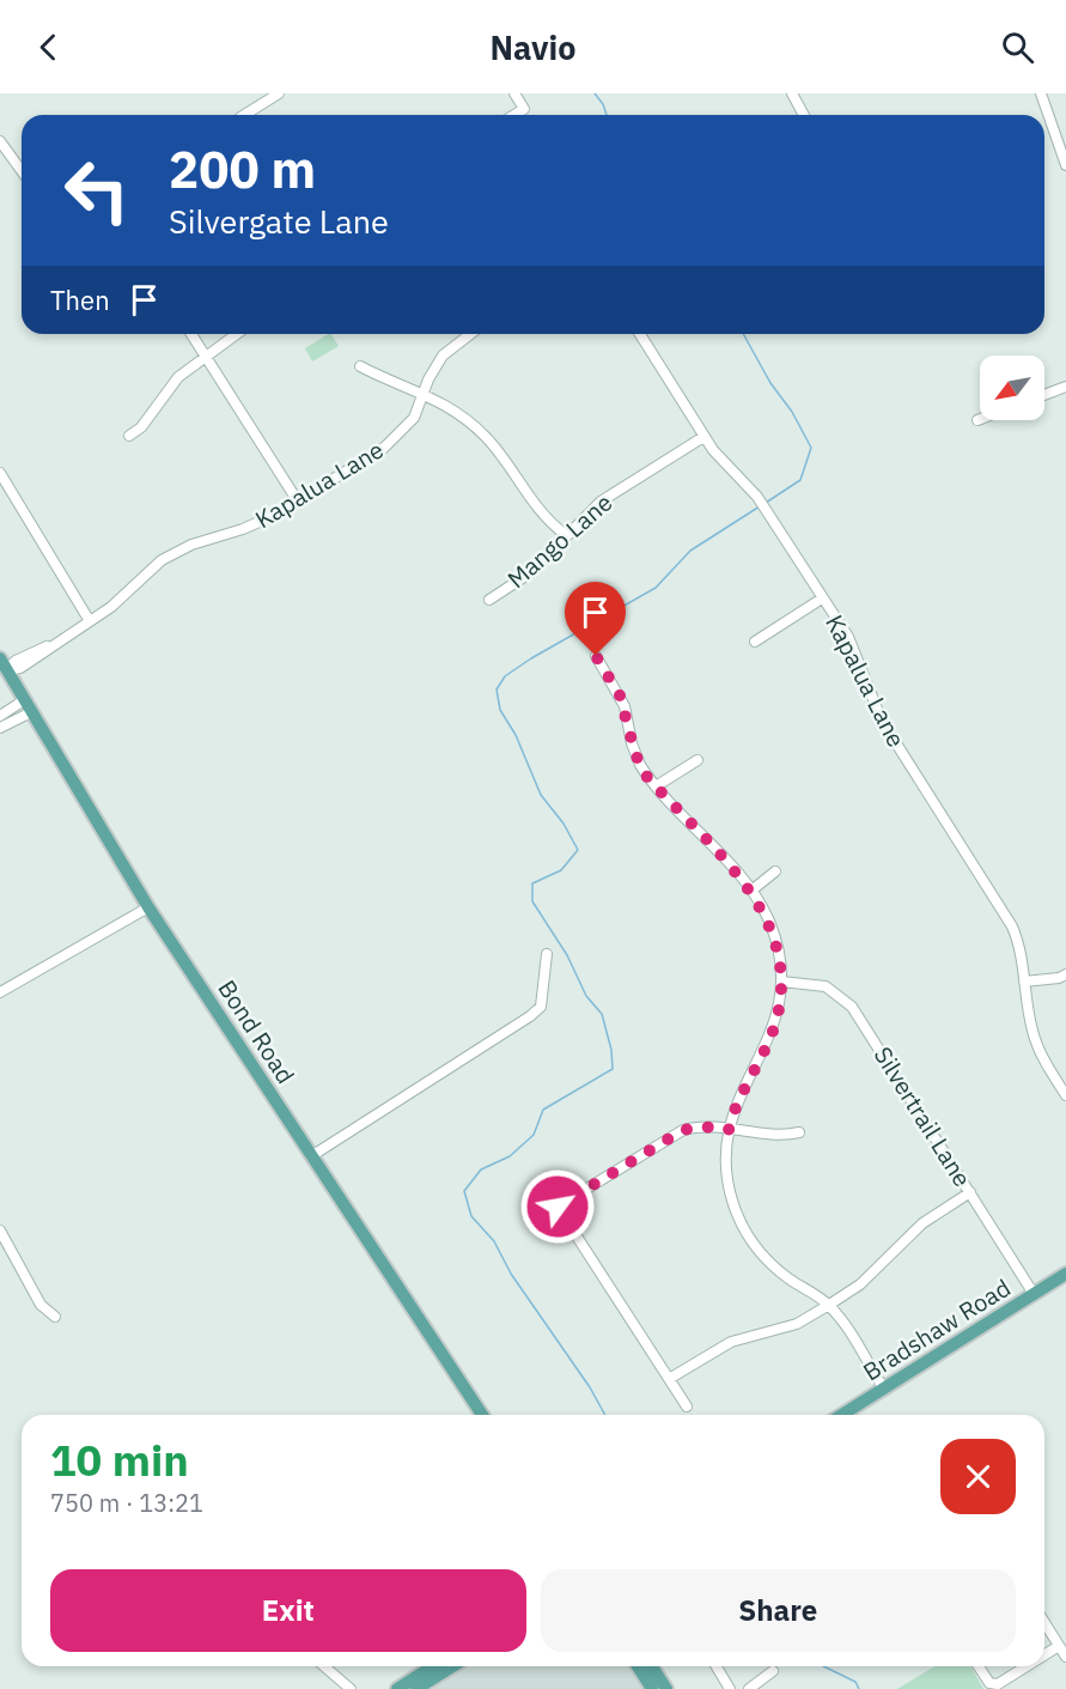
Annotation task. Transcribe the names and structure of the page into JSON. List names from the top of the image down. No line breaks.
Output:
{"streets":{"main road":["Bond Road","Bradshaw Road"],"street":["Kapalua Lane","Mango Lane","Silvertrail Lane"]},"crossings":[["Kapalua Lane","Mango Lane"],["Kapalua Lane","Bond Road"],["Silvertrail Lane","Bradshaw Road"]],"north":"bottom left","page":{"header":"Navio","turn":["200 m","Silvergate Lane"],"then":"Then","heading":["10 min","750 m · 13:21"],"buttons":["Exit","Share"]}}
